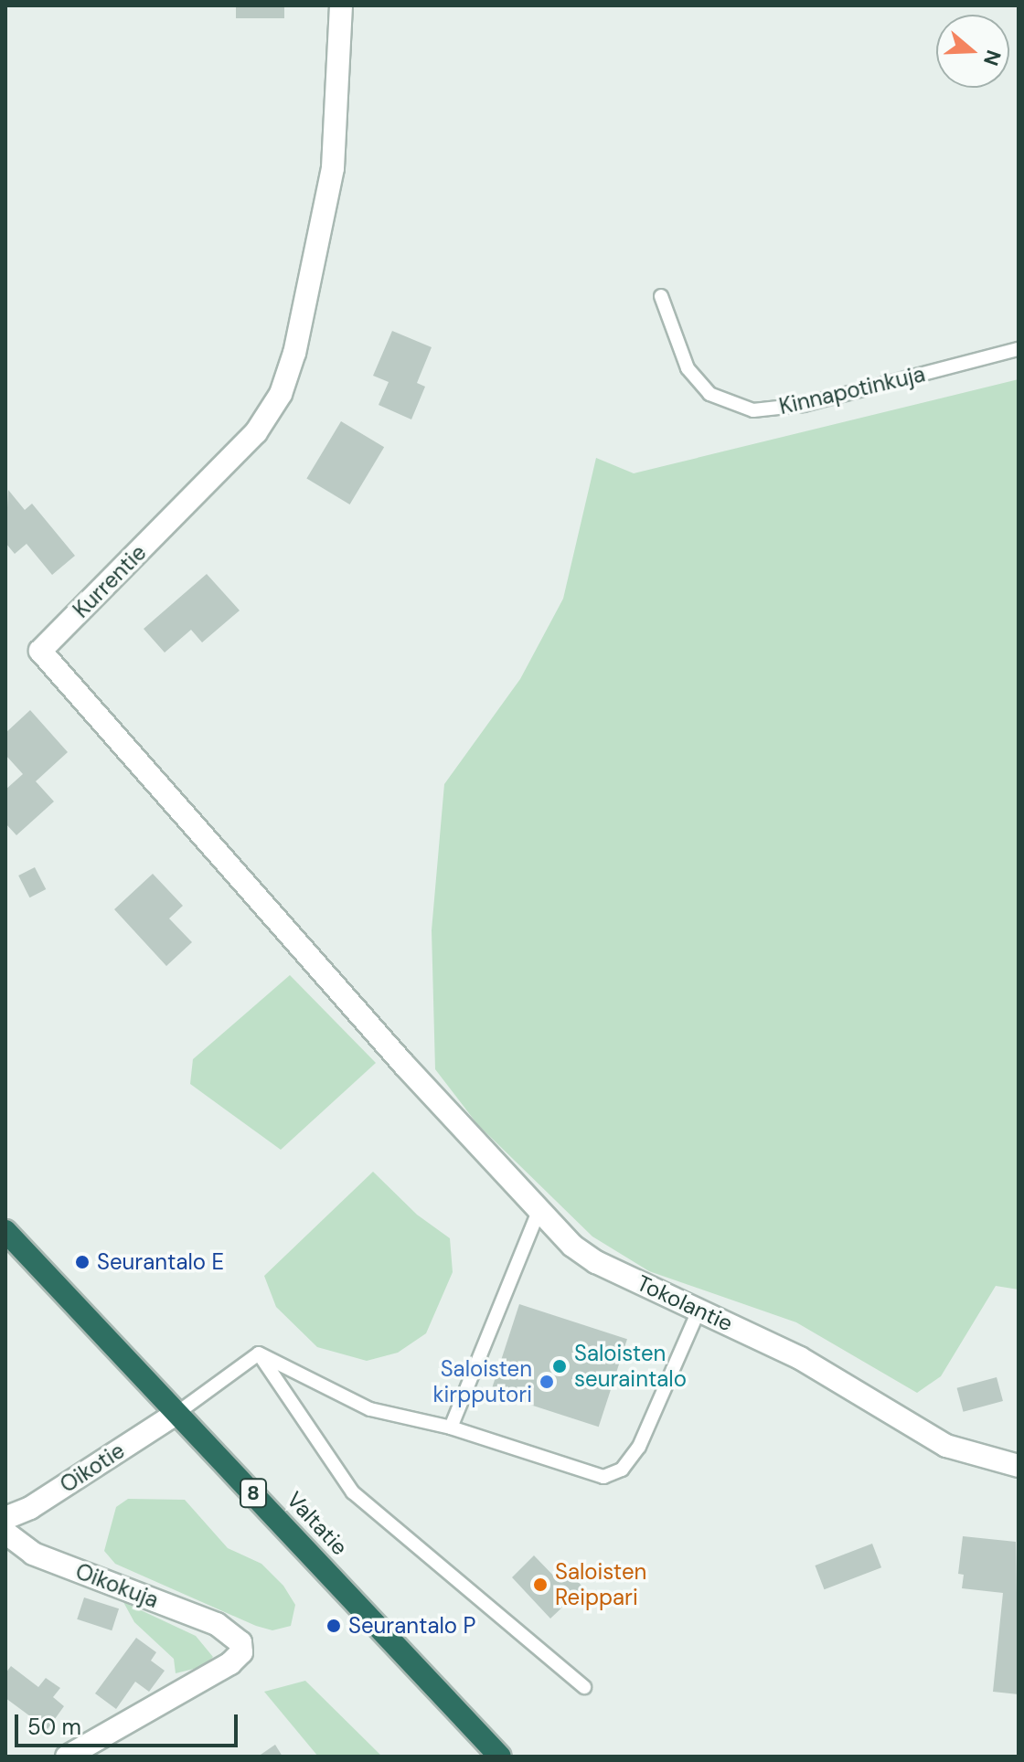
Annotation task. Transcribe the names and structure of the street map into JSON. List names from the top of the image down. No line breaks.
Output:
{"streets":{"highway":["8","Valtatie"],"street":["Kurrentie","Tokolantie","Oikotie","Oikokuja"],"lane":["Kinnapotinkuja"]},"crossings":[["Kurrentie","Tokolantie"],["Oikotie","Valtatie"]],"places":["Seurantalo E","Saloisten seuraintalo","Saloisten kirpputori","Saloisten Reippari","Seurantalo P"],"scale_bar":"50 m","north":"right"}
